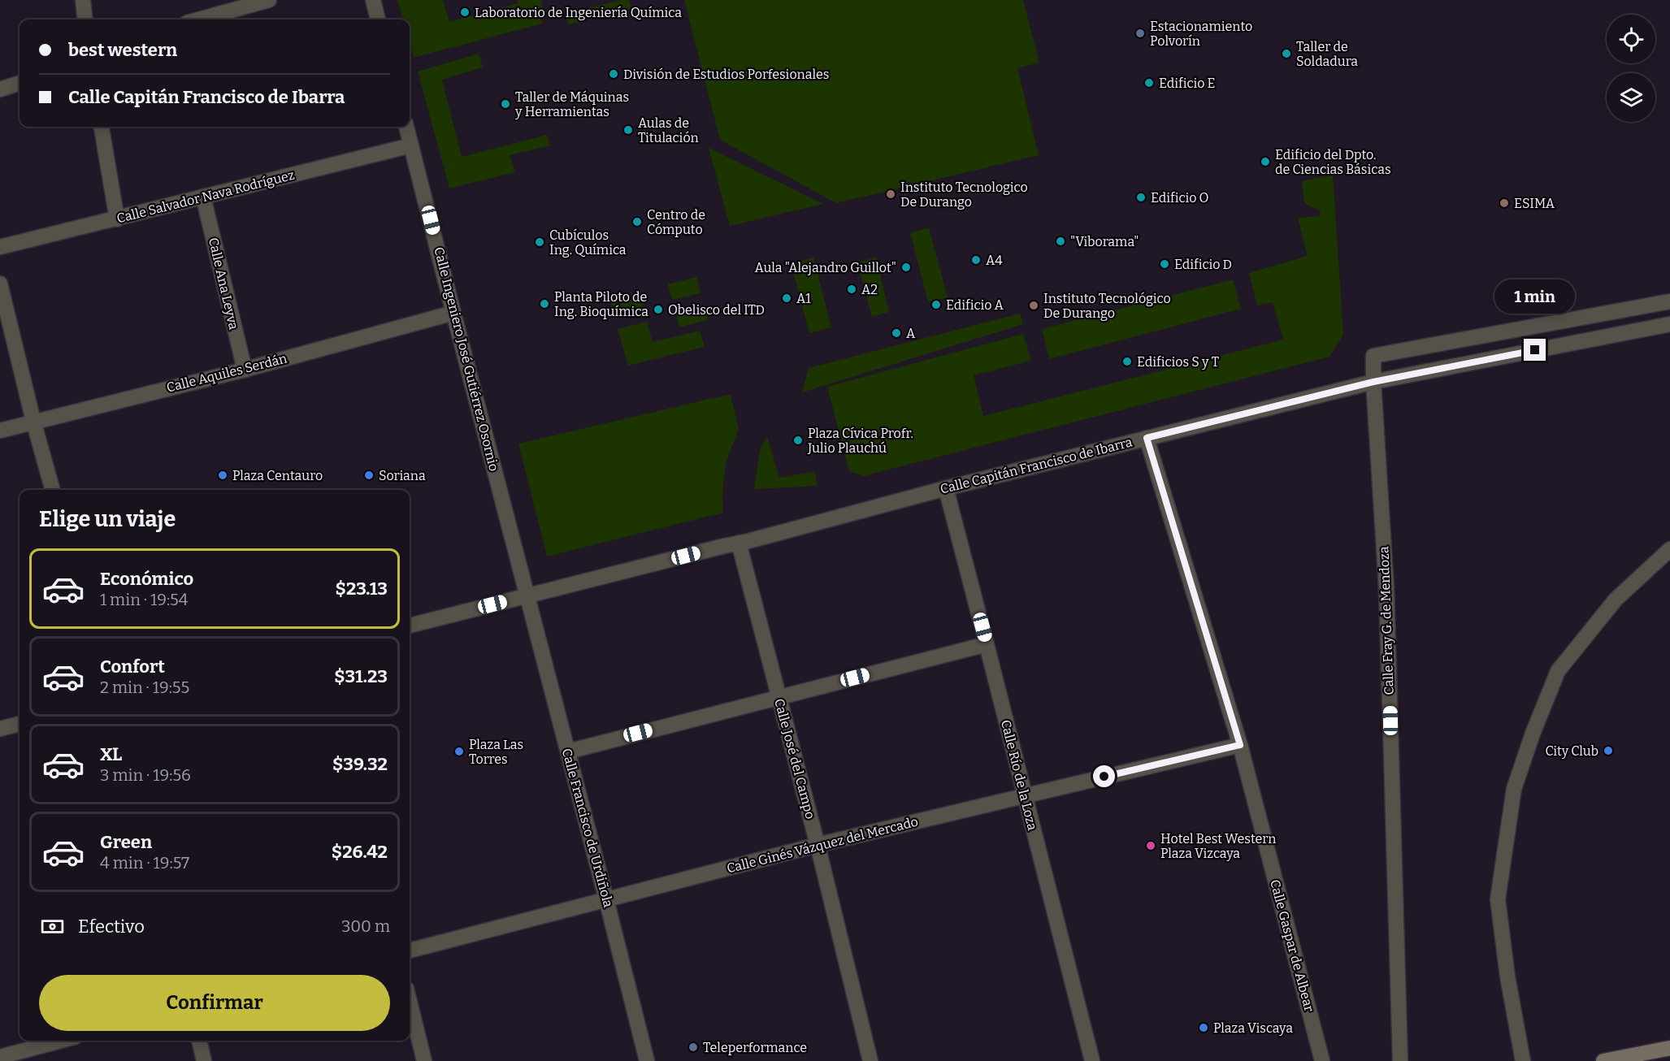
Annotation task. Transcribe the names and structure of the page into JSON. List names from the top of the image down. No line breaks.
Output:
{"streets":{"street":["Calle Salvador Nava Rodríguez","Calle Ana Leyva","Calle Ingeniero José Gutiérrez Osornio","Calle Aquiles Serdán","Calle Capitán Francisco de Ibarra","Calle Fray G. de Mendoza","Calle José del Campo","Calle Río de la Loza","Calle Francisco de Urdiñola","Calle Ginés Vázquez del Mercado","Calle Gaspar de Albear"]},"crossings":[["Calle Salvador Nava Rodríguez","Calle Ana Leyva"],["Calle Salvador Nava Rodríguez","Calle Ingeniero José Gutiérrez Osornio"],["Calle Ana Leyva","Calle Aquiles Serdán"],["Calle Ingeniero José Gutiérrez Osornio","Calle Aquiles Serdán"],["Calle Ingeniero José Gutiérrez Osornio","Calle Capitán Francisco de Ibarra"],["Calle Ingeniero José Gutiérrez Osornio","Calle Francisco de Urdiñola"],["Calle Capitán Francisco de Ibarra","Calle Fray G. de Mendoza"],["Calle Capitán Francisco de Ibarra","Calle José del Campo"],["Calle Capitán Francisco de Ibarra","Calle Río de la Loza"],["Calle Capitán Francisco de Ibarra","Calle Francisco de Urdiñola"],["Calle Capitán Francisco de Ibarra","Calle Gaspar de Albear"],["Calle José del Campo","Calle Ginés Vázquez del Mercado"],["Calle Río de la Loza","Calle Ginés Vázquez del Mercado"],["Calle Francisco de Urdiñola","Calle Ginés Vázquez del Mercado"],["Calle Ginés Vázquez del Mercado","Calle Gaspar de Albear"]],"places":["Laboratorio de Ingeniería Química","Estacionamiento Polvorín","Taller de Soldadura","División de Estudios Porfesionales","Edificio E","Taller de Máquinas y Herramientas","Aulas de Titulación","Edificio del Dpto. de Ciencias Básicas","Instituto Tecnologico De Durango","Edificio O","ESIMA","Centro de Cómputo","\"Viborama\"","Cubículos Ing. Química","A4","Edificio D","Aula \"Alejandro Guillot\"","A2","A1","Planta Piloto de Ing. Bioquímica","Edificio A","Instituto Tecnológico De Durango","Obelisco del ITD","A","Edificios S y T","Plaza Cívica Profr. Julio Plauchú","Plaza Centauro","Soriana","City Club","Plaza Las Torres","Hotel Best Western Plaza Vizcaya","Plaza Viscaya","Teleperformance"],"page":{"banner":["best western","Calle Capitán Francisco de Ibarra"],"bubble":"1 min","heading":"Elige un viaje","list":[{"name":"Económico","note":"1 min · 19:54","value":"$23.13"},{"name":"Confort","note":"2 min · 19:55","value":"$31.23"},{"name":"XL","note":"3 min · 19:56","value":"$39.32"},{"name":"Green","note":"4 min · 19:57","value":"$26.42"}],"pay":["Efectivo","300 m"],"buttons":"Confirmar"}}
